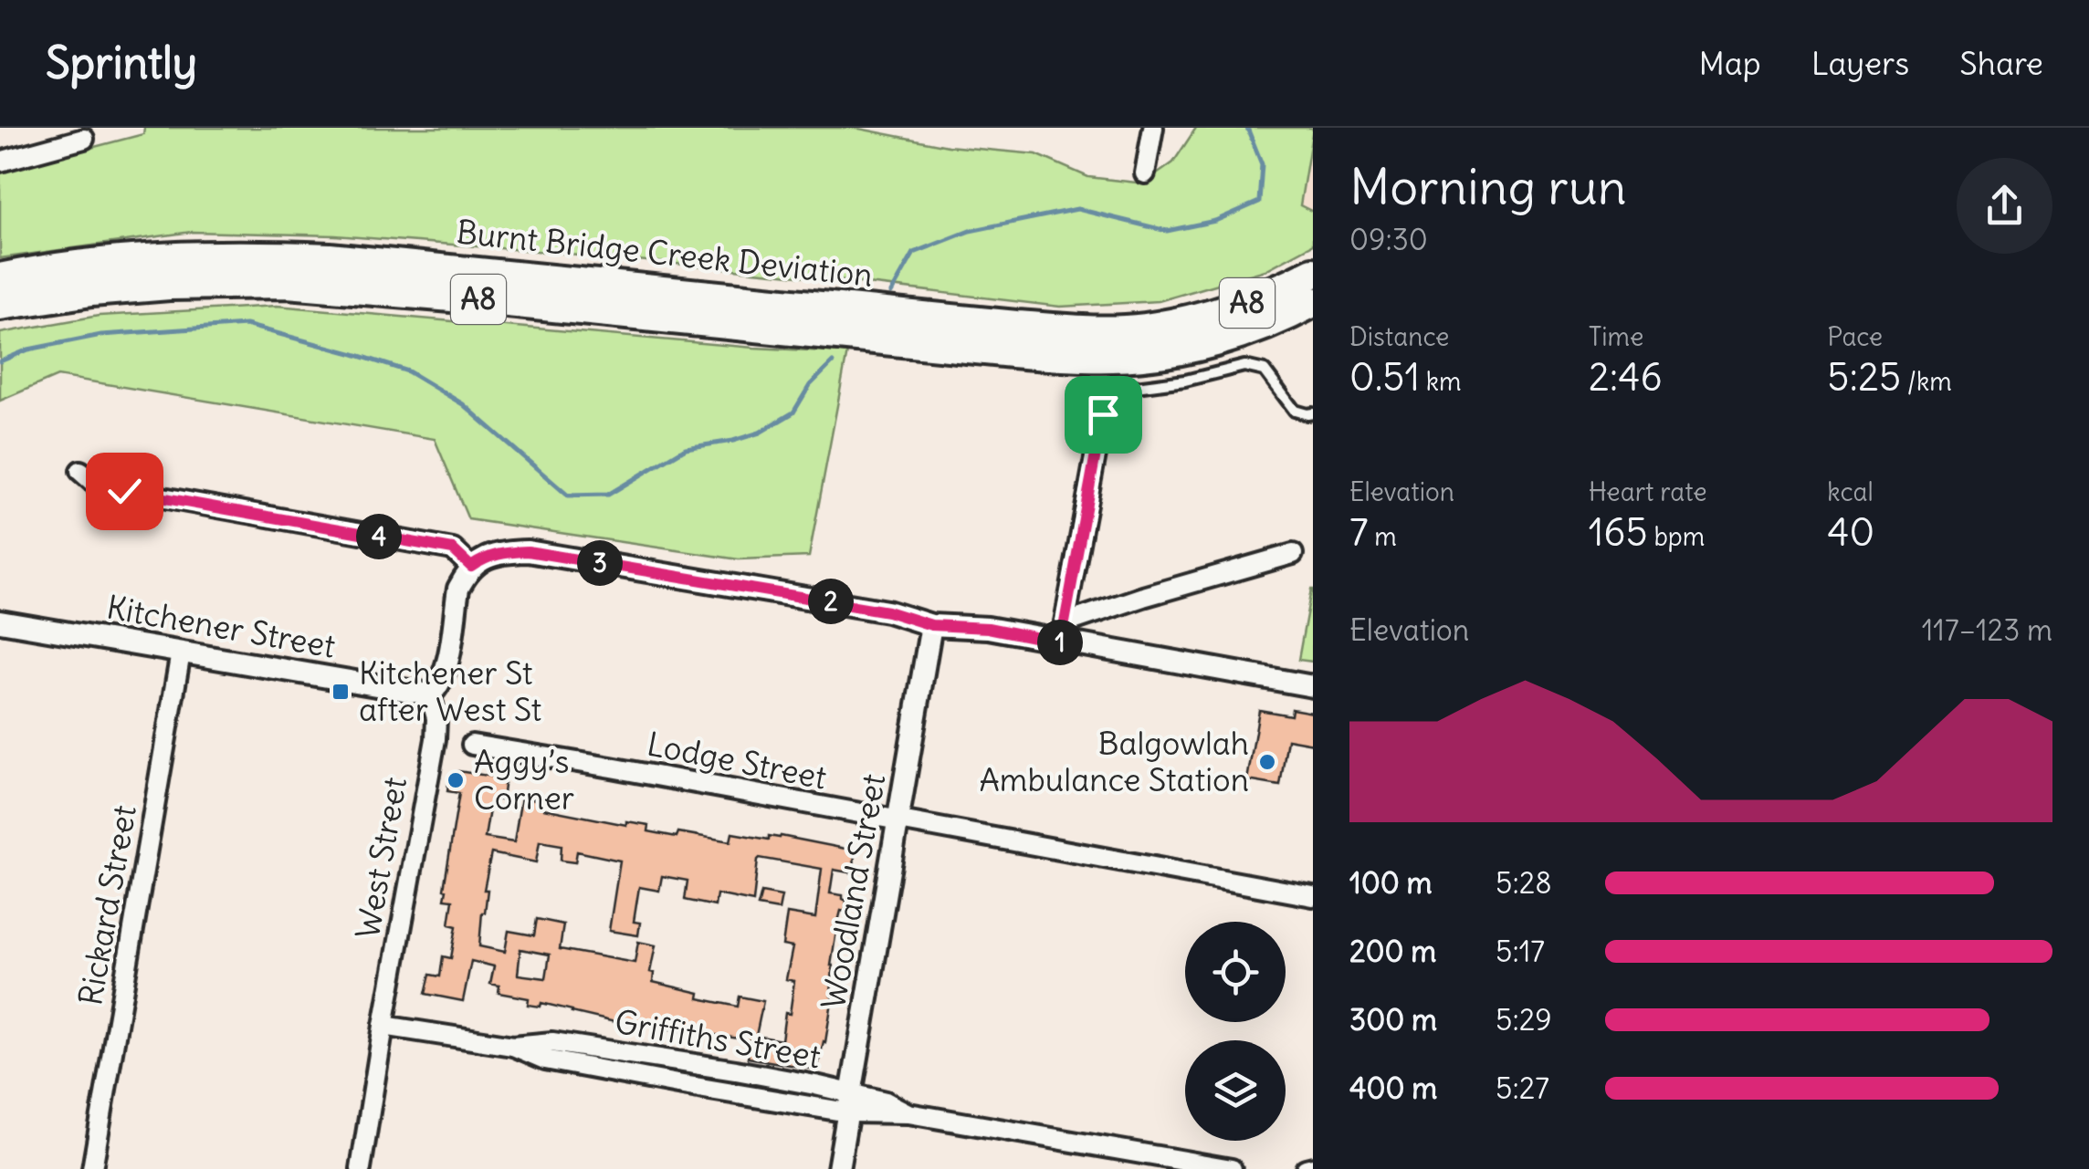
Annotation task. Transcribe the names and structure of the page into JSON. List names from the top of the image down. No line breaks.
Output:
{"streets":{"highway":["Burnt Bridge Creek Deviation","A8"],"street":["Kitchener Street","Lodge Street","West Street","Woodland Street","Rickard Street","Griffiths Street"]},"crossings":[["Kitchener Street","West Street"],["Kitchener Street","Rickard Street"],["Lodge Street","Woodland Street"],["West Street","Griffiths Street"],["Woodland Street","Griffiths Street"]],"places":{"transit":["Kitchener St after West St"],"other":["Balgowlah Ambulance Station","Aggy’s Corner"]},"page":{"header":"Sprintly","nav":["Map","Layers","Share"],"heading":["Morning run","09:30"],"stats":[["Distance","0.51 km"],["Time","2:46"],["Pace","5:25 /km"],["Elevation","7 m"],["Heart rate","165 bpm"],["kcal","40"]],"pins":["4","3","2","1"],"chart":["Elevation","117–123 m"],"list":[{"name":"100 m","note":"5:28"},{"name":"200 m","note":"5:17"},{"name":"300 m","note":"5:29"},{"name":"400 m","note":"5:27"}]}}
